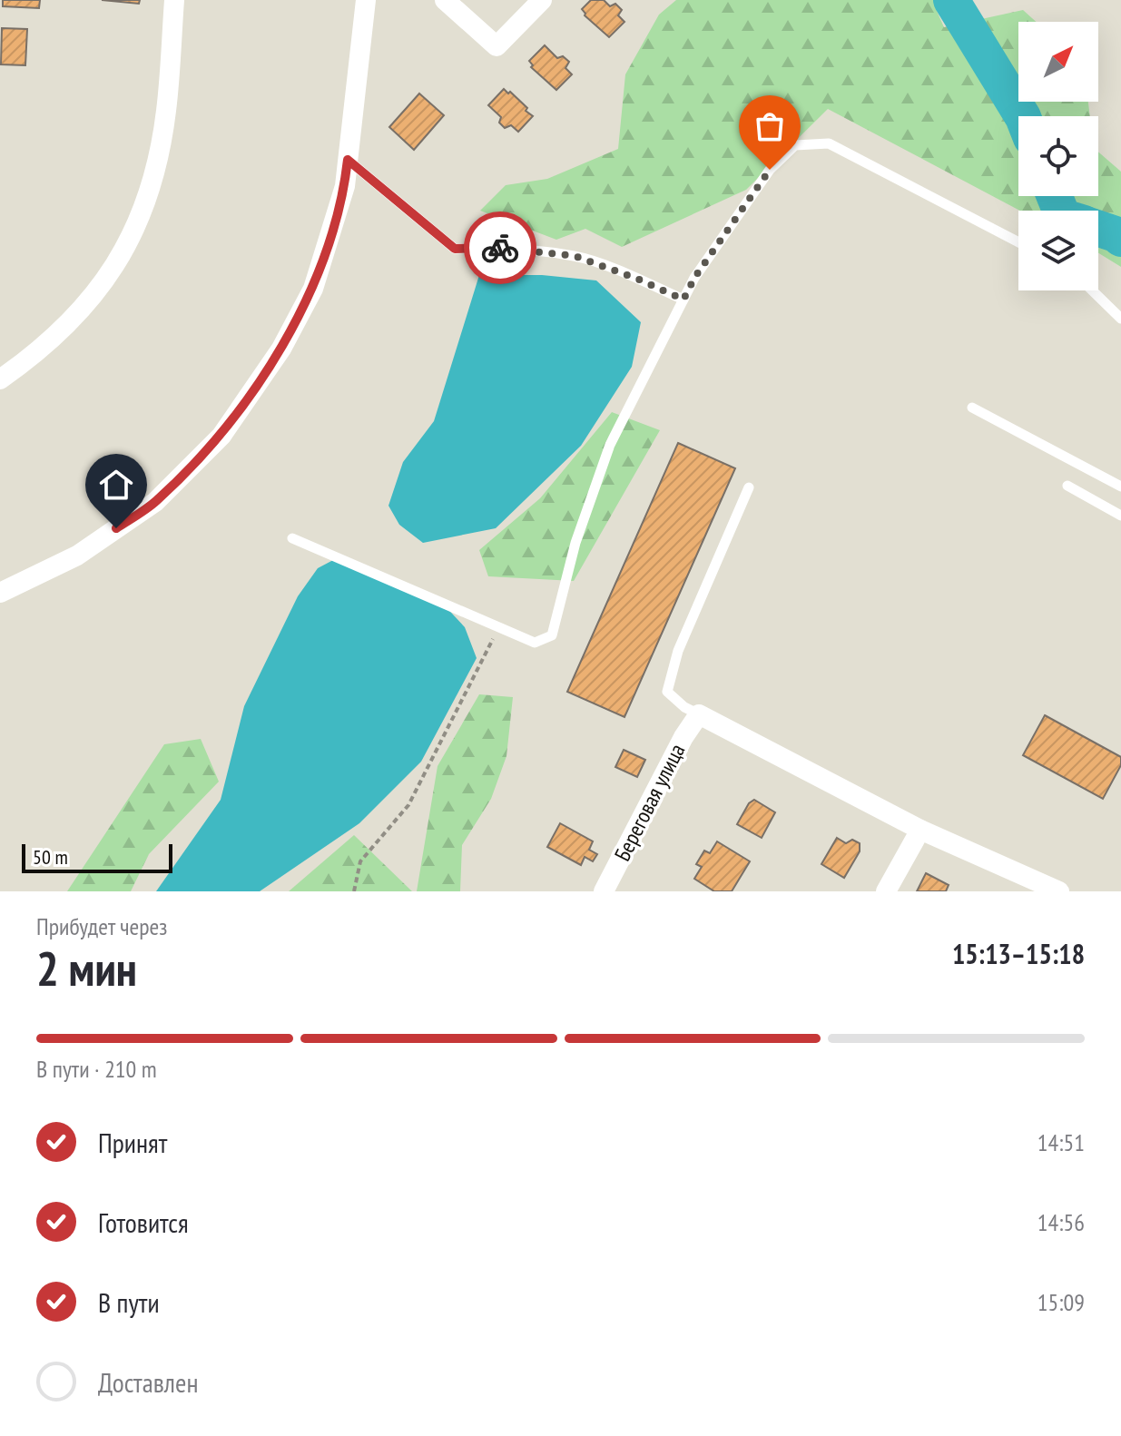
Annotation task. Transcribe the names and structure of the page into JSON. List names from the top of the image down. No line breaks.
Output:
{"streets":{"street":["Береговая улица"]},"scale_bar":"50 m","north":"top right","page":{"scale":"50 m","heading":["2 мин","Прибудет через","15:13–15:18"],"bar":"В пути · 210 m","list":[["Принят","14:51"],["Готовится","14:56"],["В пути","15:09"],"Доставлен"]}}
